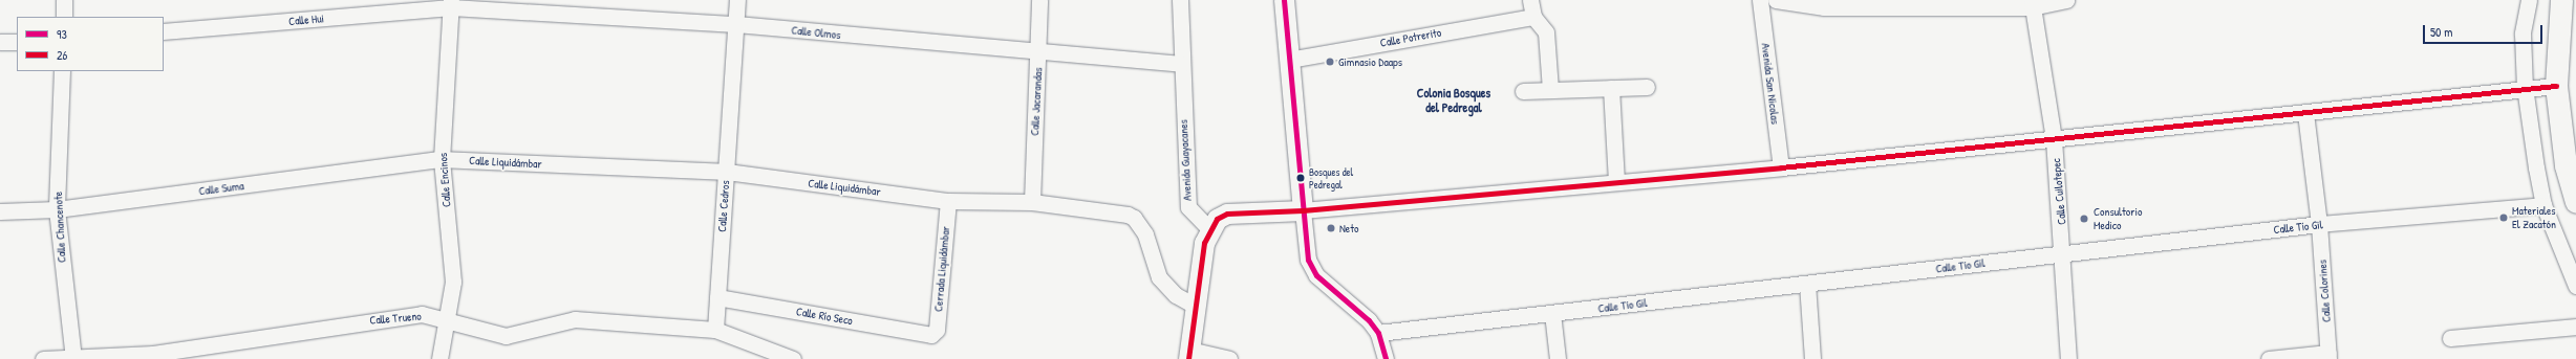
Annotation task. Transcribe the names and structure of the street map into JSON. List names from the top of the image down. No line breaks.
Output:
{"streets":{"street":["Calle Hui","Calle Olmos","Calle Potrerito","Avenida San Nicolas","Calle Jacarandas","Avenida Guayacanes","Calle Liquidámbar","Calle Encinos","Calle Suma","Calle Cuilotepec","Calle Cedros","Calle Chancenote","Calle Tío Gil","Cerrada Liquidámbar","Calle Colorines","Calle Río Seco","Calle Trueno"]},"crossings":[["Calle Hui","Calle Olmos"],["Calle Hui","Calle Encinos"],["Calle Olmos","Calle Jacarandas"],["Calle Olmos","Avenida Guayacanes"],["Calle Olmos","Calle Encinos"],["Calle Olmos","Calle Cedros"],["Calle Jacarandas","Calle Liquidámbar"],["Calle Liquidámbar","Calle Encinos"],["Calle Liquidámbar","Calle Suma"],["Calle Liquidámbar","Calle Cedros"],["Calle Liquidámbar","Cerrada Liquidámbar"],["Calle Encinos","Calle Suma"],["Calle Encinos","Calle Trueno"],["Calle Suma","Calle Chancenote"],["Calle Cuilotepec","Calle Tío Gil"],["Calle Cedros","Calle Río Seco"],["Calle Cedros","Calle Trueno"],["Calle Chancenote","Calle Trueno"],["Calle Tío Gil","Calle Colorines"],["Cerrada Liquidámbar","Calle Río Seco"]],"districts":["Colonia Bosques del Pedregal"],"places":["Gimnasio Daaps","Bosques del Pedregal","Materiales El Zacatón","Consultorio Medico","Neto"],"lines":["transit line 93","transit line 26"],"legend":["93","26"],"scale_bar":"50 m"}
